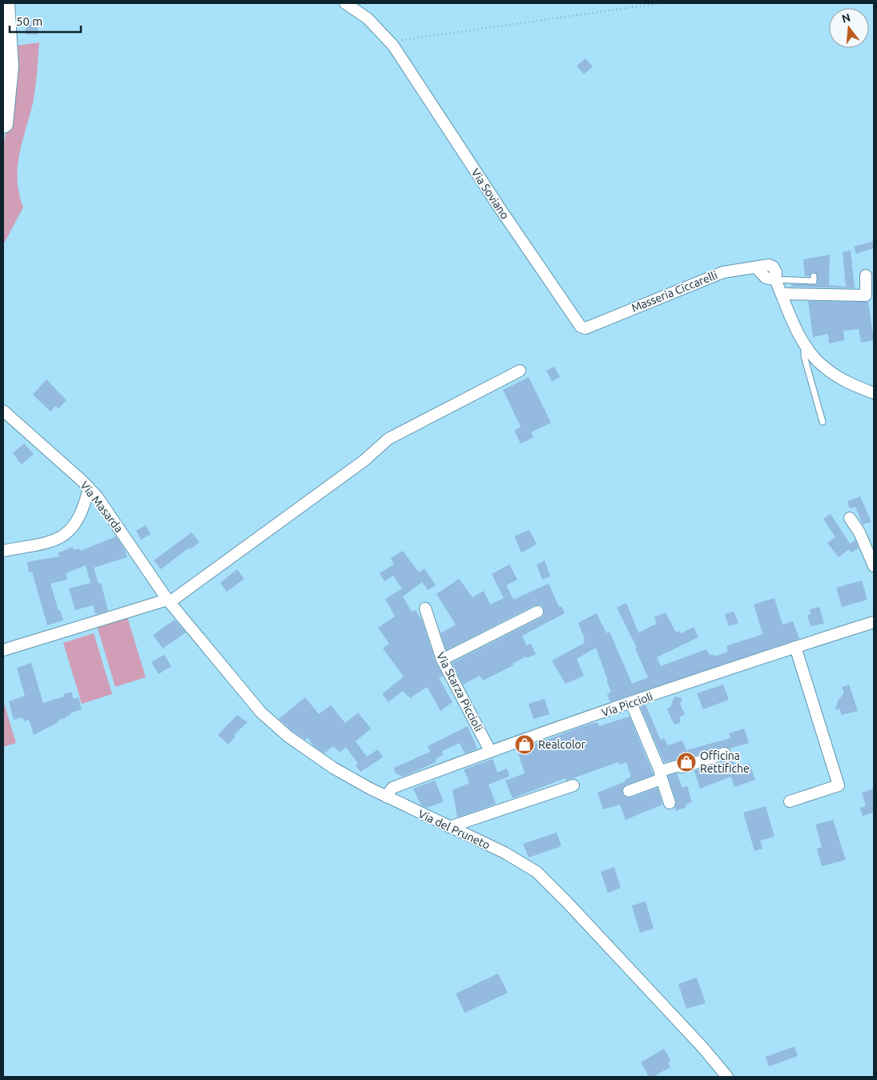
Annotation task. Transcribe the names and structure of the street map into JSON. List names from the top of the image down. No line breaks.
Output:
{"streets":{"street":["Via Soviano","Masseria Ciccarelli","Via Masarda","Via Starza Piccioli","Via Piccioli","Via del Pruneto"]},"crossings":[["Via Soviano","Masseria Ciccarelli"],["Via Masarda","Via del Pruneto"],["Via Starza Piccioli","Via Piccioli"],["Via Piccioli","Via del Pruneto"]],"places":{"shop":["Realcolor","Officina Rettifiche"]},"scale_bar":"50 m","north":"top"}
